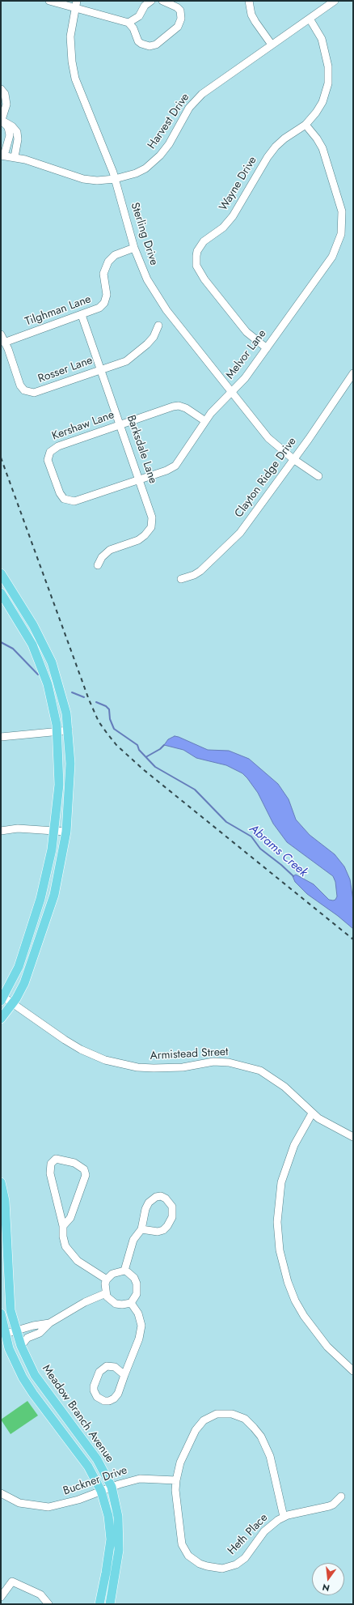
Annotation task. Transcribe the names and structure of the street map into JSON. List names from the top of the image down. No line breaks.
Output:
{"streets":{"main road":["Meadow Branch Avenue"],"street":["Harvest Drive","Wayne Drive","Sterling Drive","Tilghman Lane","Melvor Lane","Rosser Lane","Kershaw Lane","Barksdale Lane","Clayton Ridge Drive","Armistead Street","Buckner Drive","Heth Place"]},"crossings":[["Harvest Drive","Wayne Drive"],["Harvest Drive","Sterling Drive"],["Wayne Drive","Melvor Lane"],["Sterling Drive","Tilghman Lane"],["Sterling Drive","Melvor Lane"],["Sterling Drive","Clayton Ridge Drive"],["Tilghman Lane","Rosser Lane"],["Tilghman Lane","Barksdale Lane"],["Melvor Lane","Kershaw Lane"],["Melvor Lane","Barksdale Lane"],["Rosser Lane","Barksdale Lane"],["Kershaw Lane","Barksdale Lane"],["Meadow Branch Avenue","Buckner Drive"],["Buckner Drive","Heth Place"]],"water":["Abrams Creek"],"north":"bottom"}
